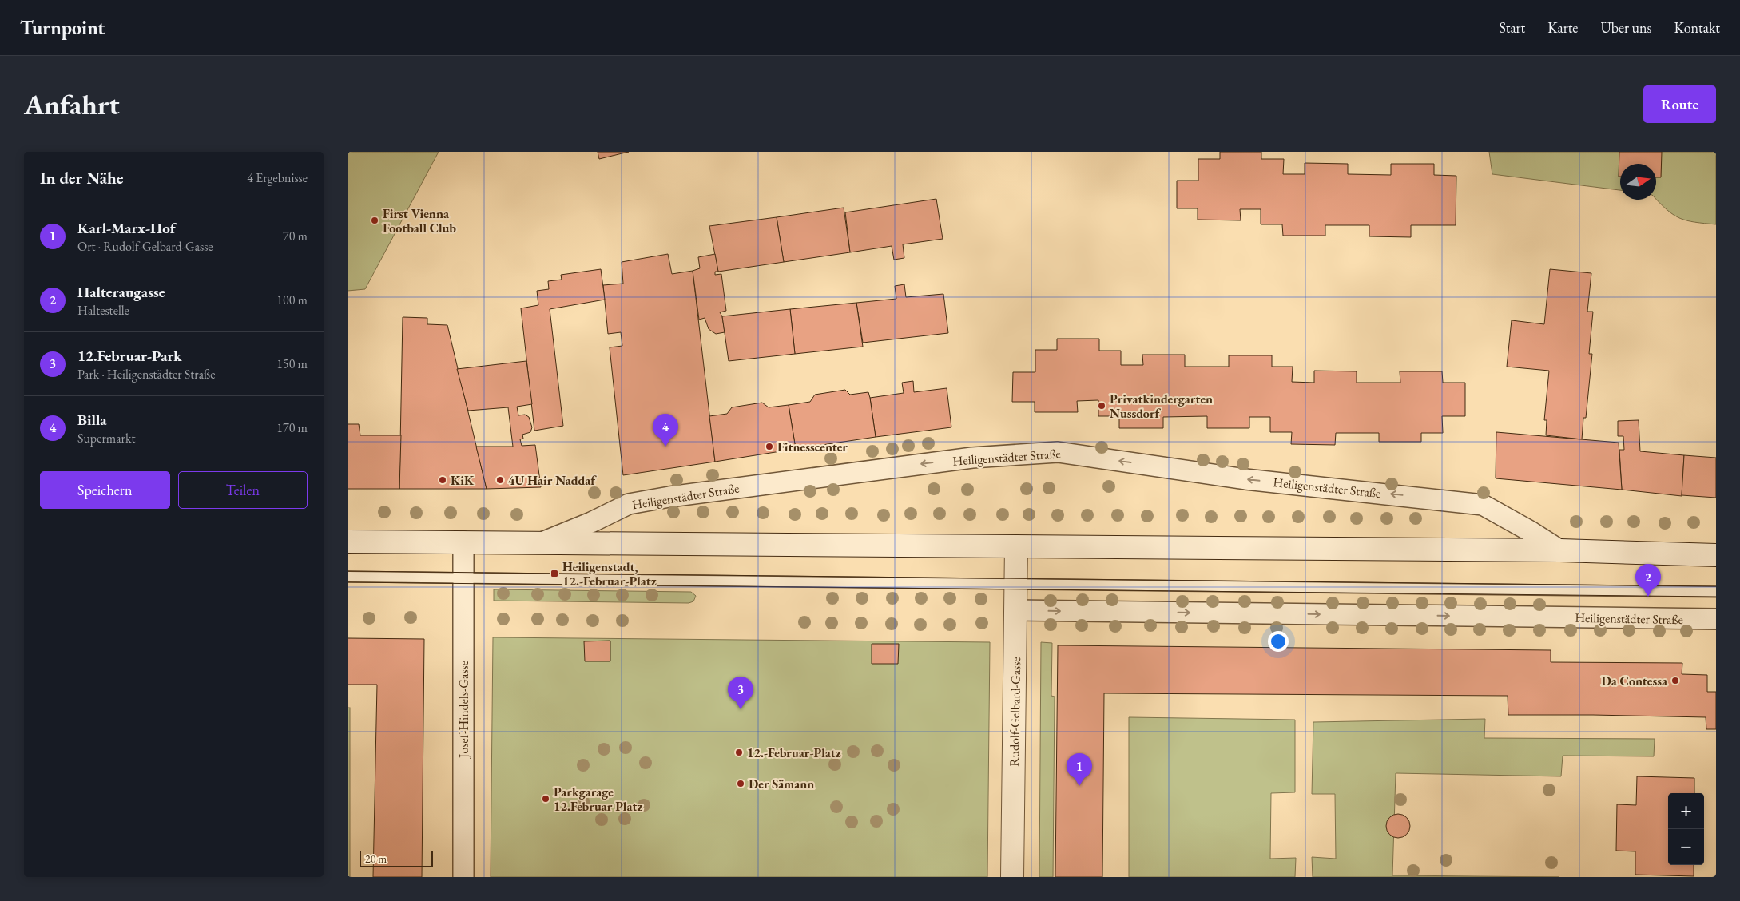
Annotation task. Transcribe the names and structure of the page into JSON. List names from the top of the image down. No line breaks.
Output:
{"streets":{"main road":["Heiligenstädter Straße","Rudolf-Gelbard-Gasse"],"street":["Josef-Hindels-Gasse"]},"crossings":[["Heiligenstädter Straße","Josef-Hindels-Gasse"],["Heiligenstädter Straße","Rudolf-Gelbard-Gasse"]],"places":{"other":["First Vienna Football Club","Privatkindergarten Nussdorf","Fitnesscenter","KiK","4U Hair Naddaf","Da Contessa","12.-Februar-Platz","Der Sämann","Parkgarage 12.Februar Platz"],"transit":["Heiligenstadt, 12.-Februar-Platz"]},"scale_bar":"20 m","north":"right","page":{"header":"Turnpoint","nav":["Start","Karte","Über uns","Kontakt"],"buttons":["Route",["Speichern","Teilen"]],"title":"Anfahrt","heading":["In der Nähe","4 Ergebnisse"],"list":[{"mark":"1","name":"Karl-Marx-Hof","note":"Ort · Rudolf-Gelbard-Gasse","value":"70 m"},{"mark":"2","name":"Halteraugasse","note":"Haltestelle","value":"100 m"},{"mark":"3","name":"12.Februar-Park","note":"Park · Heiligenstädter Straße","value":"150 m"},{"mark":"4","name":"Billa","note":"Supermarkt","value":"170 m"}],"pins":["4","2","3","1"],"map_buttons":["+","−"],"scale":"20 m"}}
